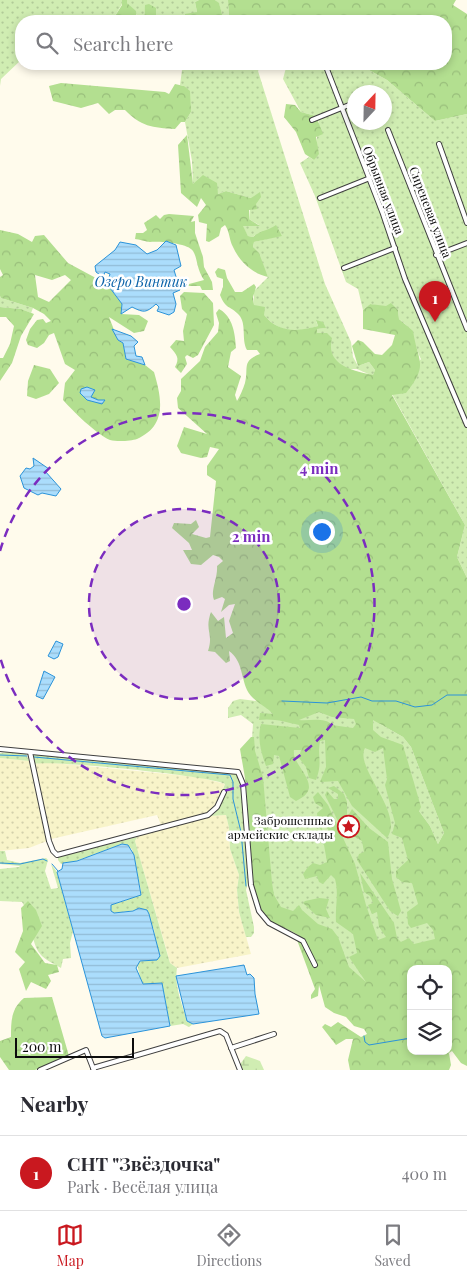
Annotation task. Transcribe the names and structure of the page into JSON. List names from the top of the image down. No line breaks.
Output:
{"streets":{"street":["Обрывная улица","Сиреневая улица"]},"water":["Озеро Винтик"],"places":{"place":["Заброшенные армейские склады"]},"scale_bar":"200 m","north":"top","page":{"search":"Search here","pins":"1","scale":"200 m","heading":"Nearby","list":[{"mark":"1","name":"СНТ \"Звёздочка\"","note":"Park · Весёлая улица","value":"400 m"}],"nav":["Map","Directions","Saved"]},"rings":["4 min","2 min"]}
